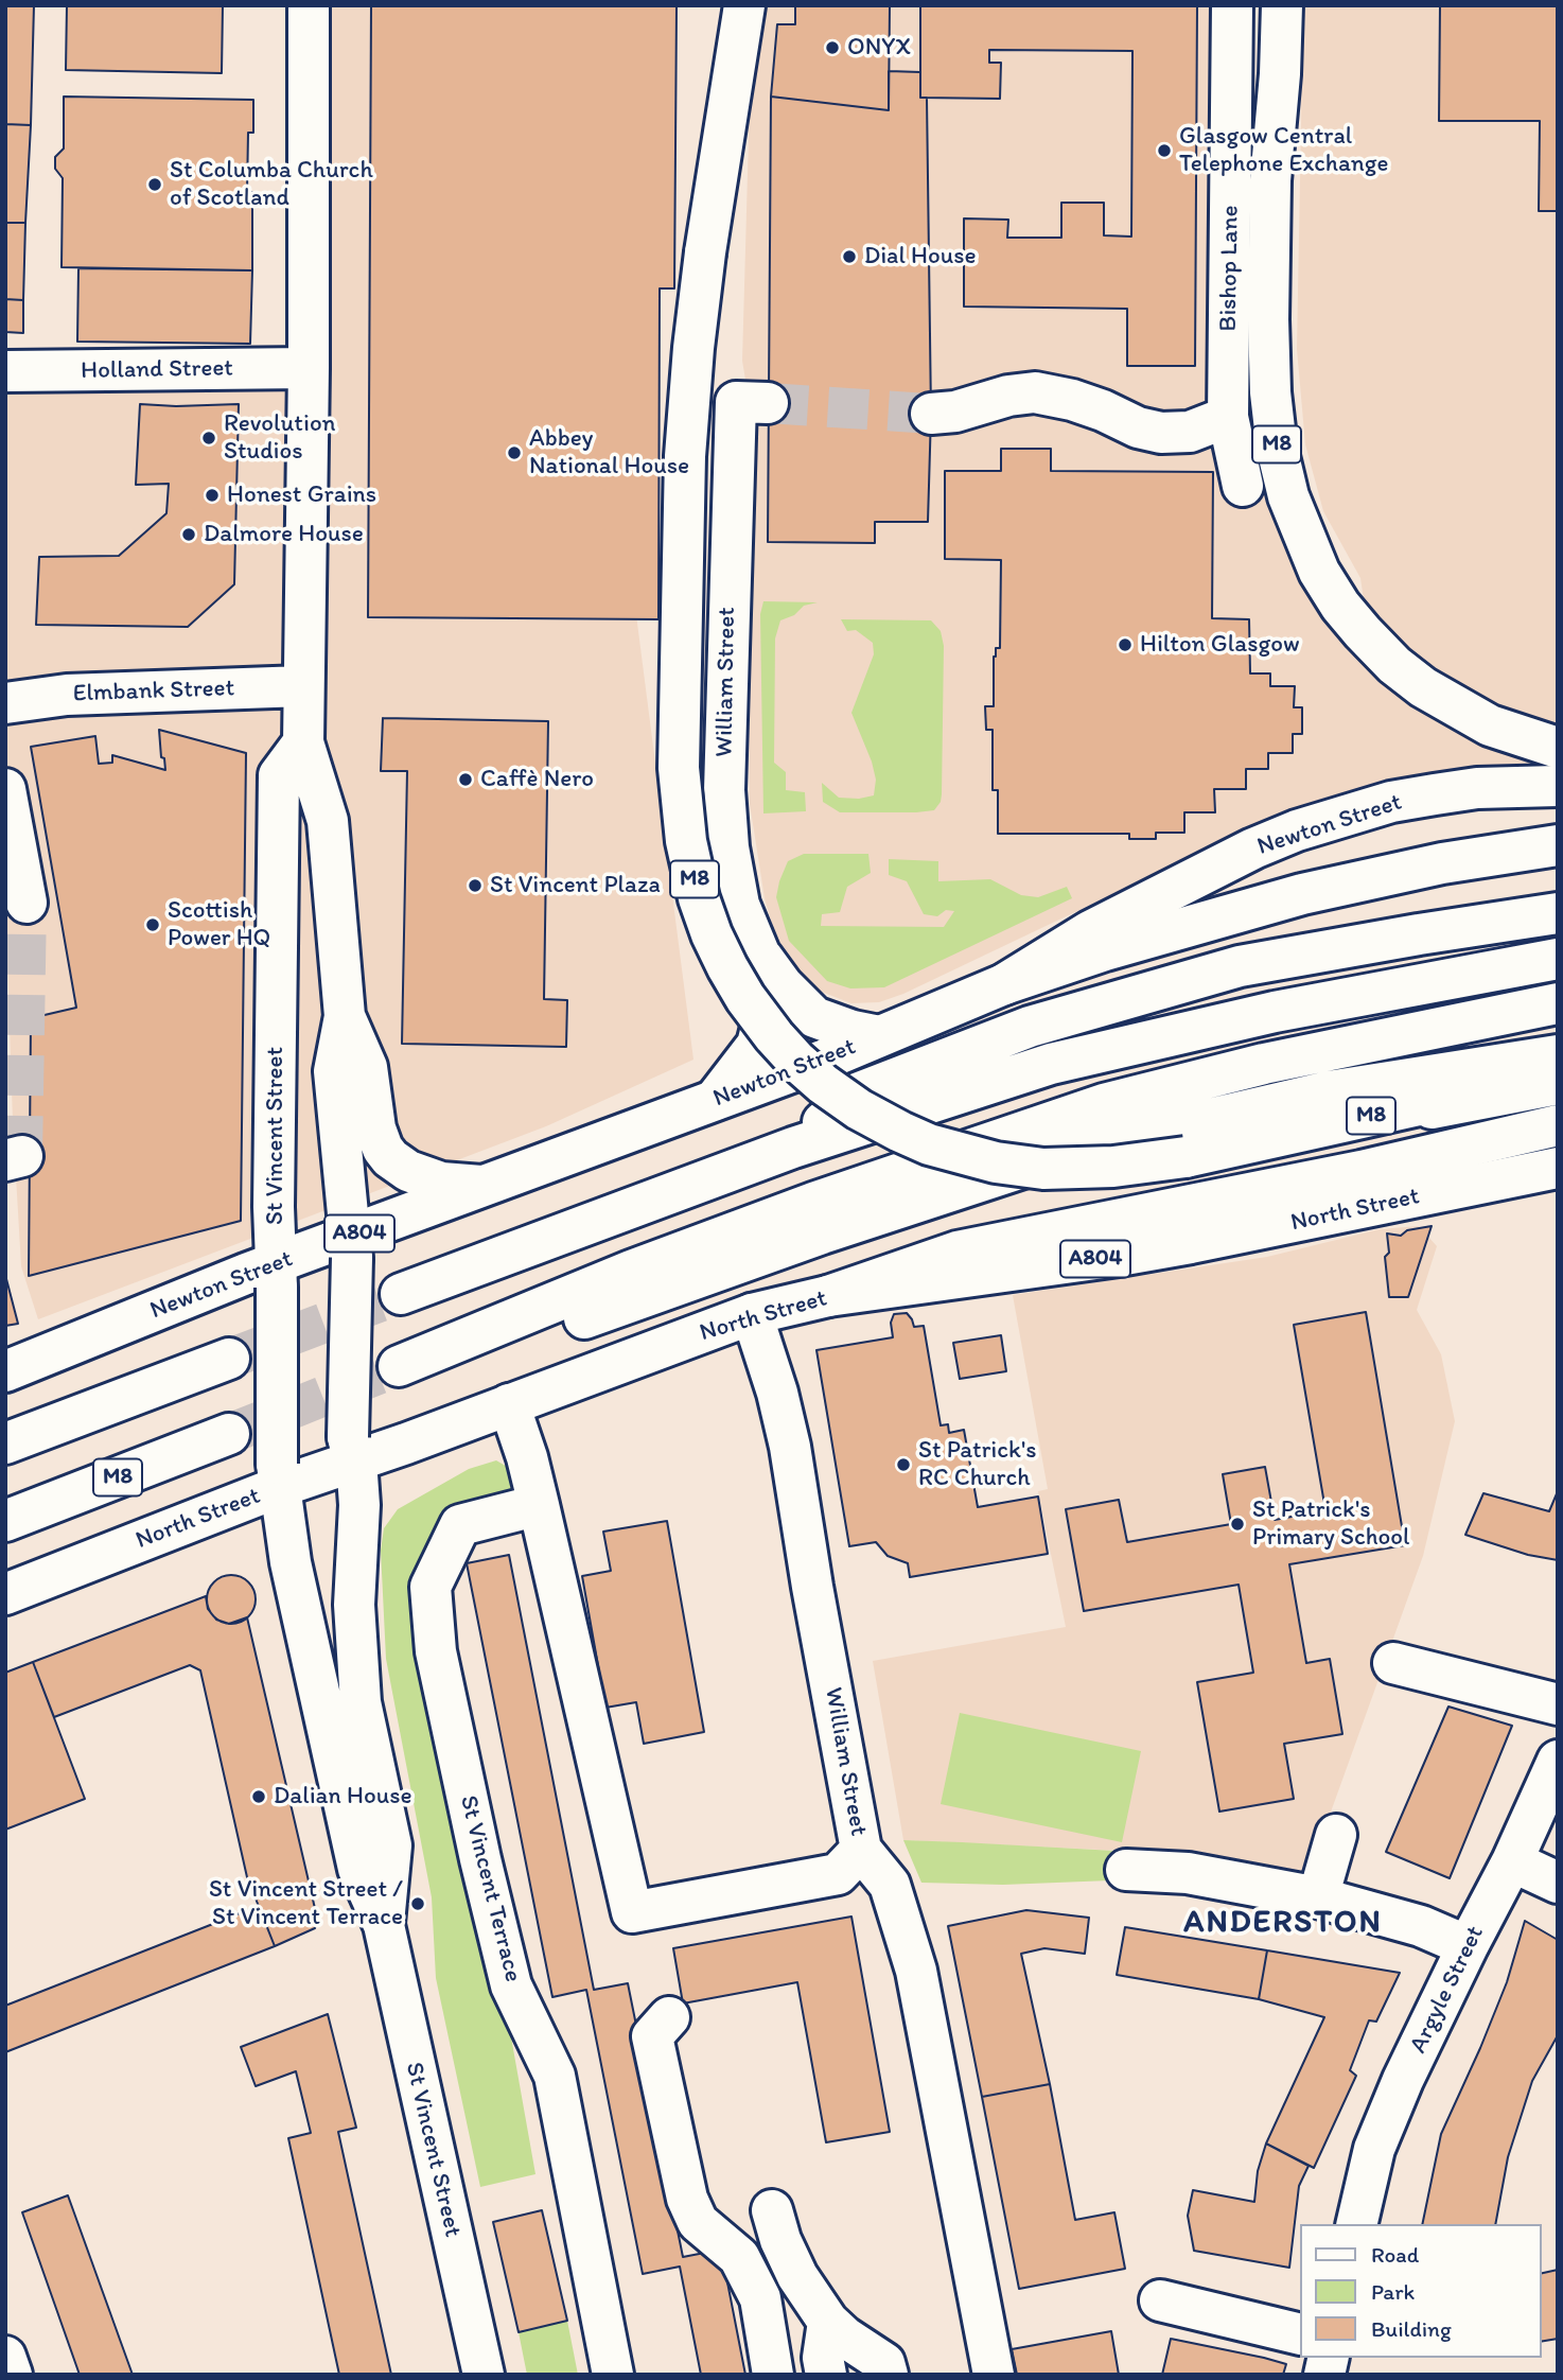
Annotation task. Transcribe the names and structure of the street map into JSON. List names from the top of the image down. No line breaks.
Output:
{"streets":{"main road":["Bishop Lane","Holland Street","M8","William Street","Elmbank Street","Newton Street","St Vincent Street","North Street","A804","St Vincent Terrace","Argyle Street"]},"crossings":[["Holland Street","St Vincent Street"],["William Street","Newton Street"],["William Street","North Street"],["Elmbank Street","St Vincent Street"],["Newton Street","St Vincent Street"],["St Vincent Street","North Street"]],"districts":["ANDERSTON"],"places":["ONYX","Glasgow Central Telephone Exchange","St Columba Church of Scotland","Dial House","Revolution Studios","Abbey National House","Honest Grains","Dalmore House","Hilton Glasgow","Caffè Nero","St Vincent Plaza","Scottish Power HQ","St Patrick's RC Church","St Patrick's Primary School","Dalian House","St Vincent Street / St Vincent Terrace"],"legend":["Road","Park","Building"]}
